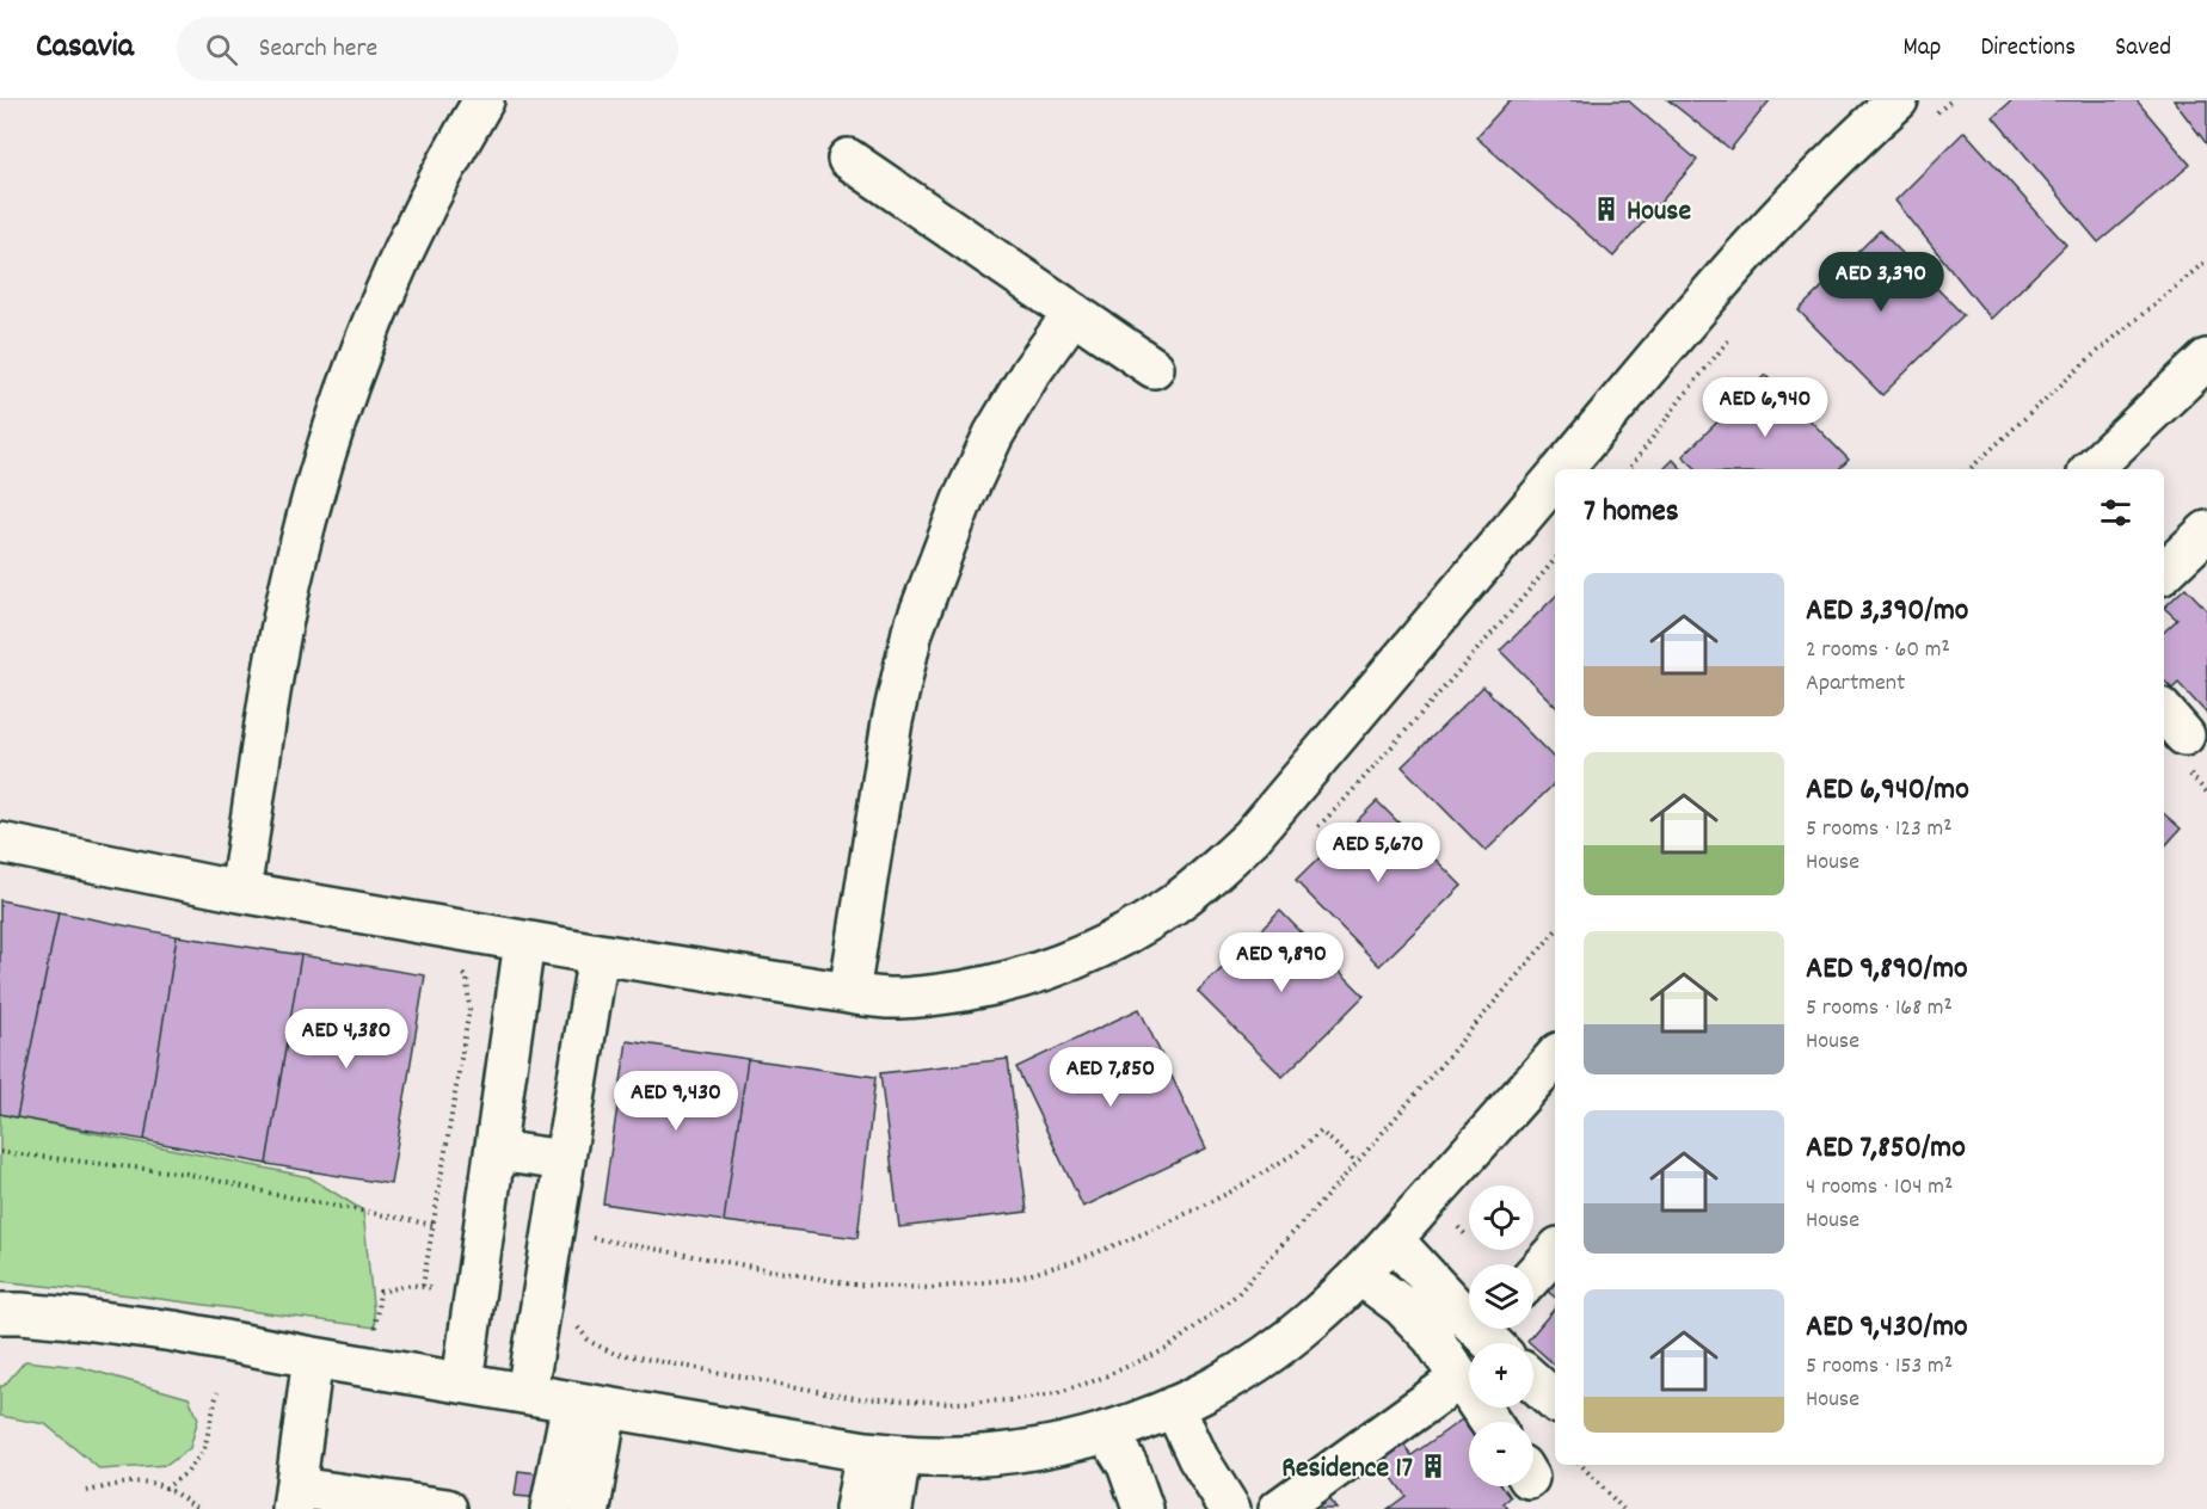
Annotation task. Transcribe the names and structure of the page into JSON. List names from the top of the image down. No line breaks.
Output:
{"places":{"building":["House","Residence 17"]},"page":{"header":"Casavia","search":"Search here","nav":["Map","Directions","Saved"],"price":["AED 3,390","AED 6,940","AED 5,670","AED 9,890","AED 4,380","AED 7,850","AED 9,430"],"heading":"7 homes","list":[{"name":"AED 3,390/mo","note":"2 rooms · 60 m² · Apartment"},{"name":"AED 6,940/mo","note":"5 rooms · 123 m² · House"},{"name":"AED 9,890/mo","note":"5 rooms · 168 m² · House"},{"name":"AED 7,850/mo","note":"4 rooms · 104 m² · House"},{"name":"AED 9,430/mo","note":"5 rooms · 153 m² · House"}],"map_buttons":["+","−"]}}
